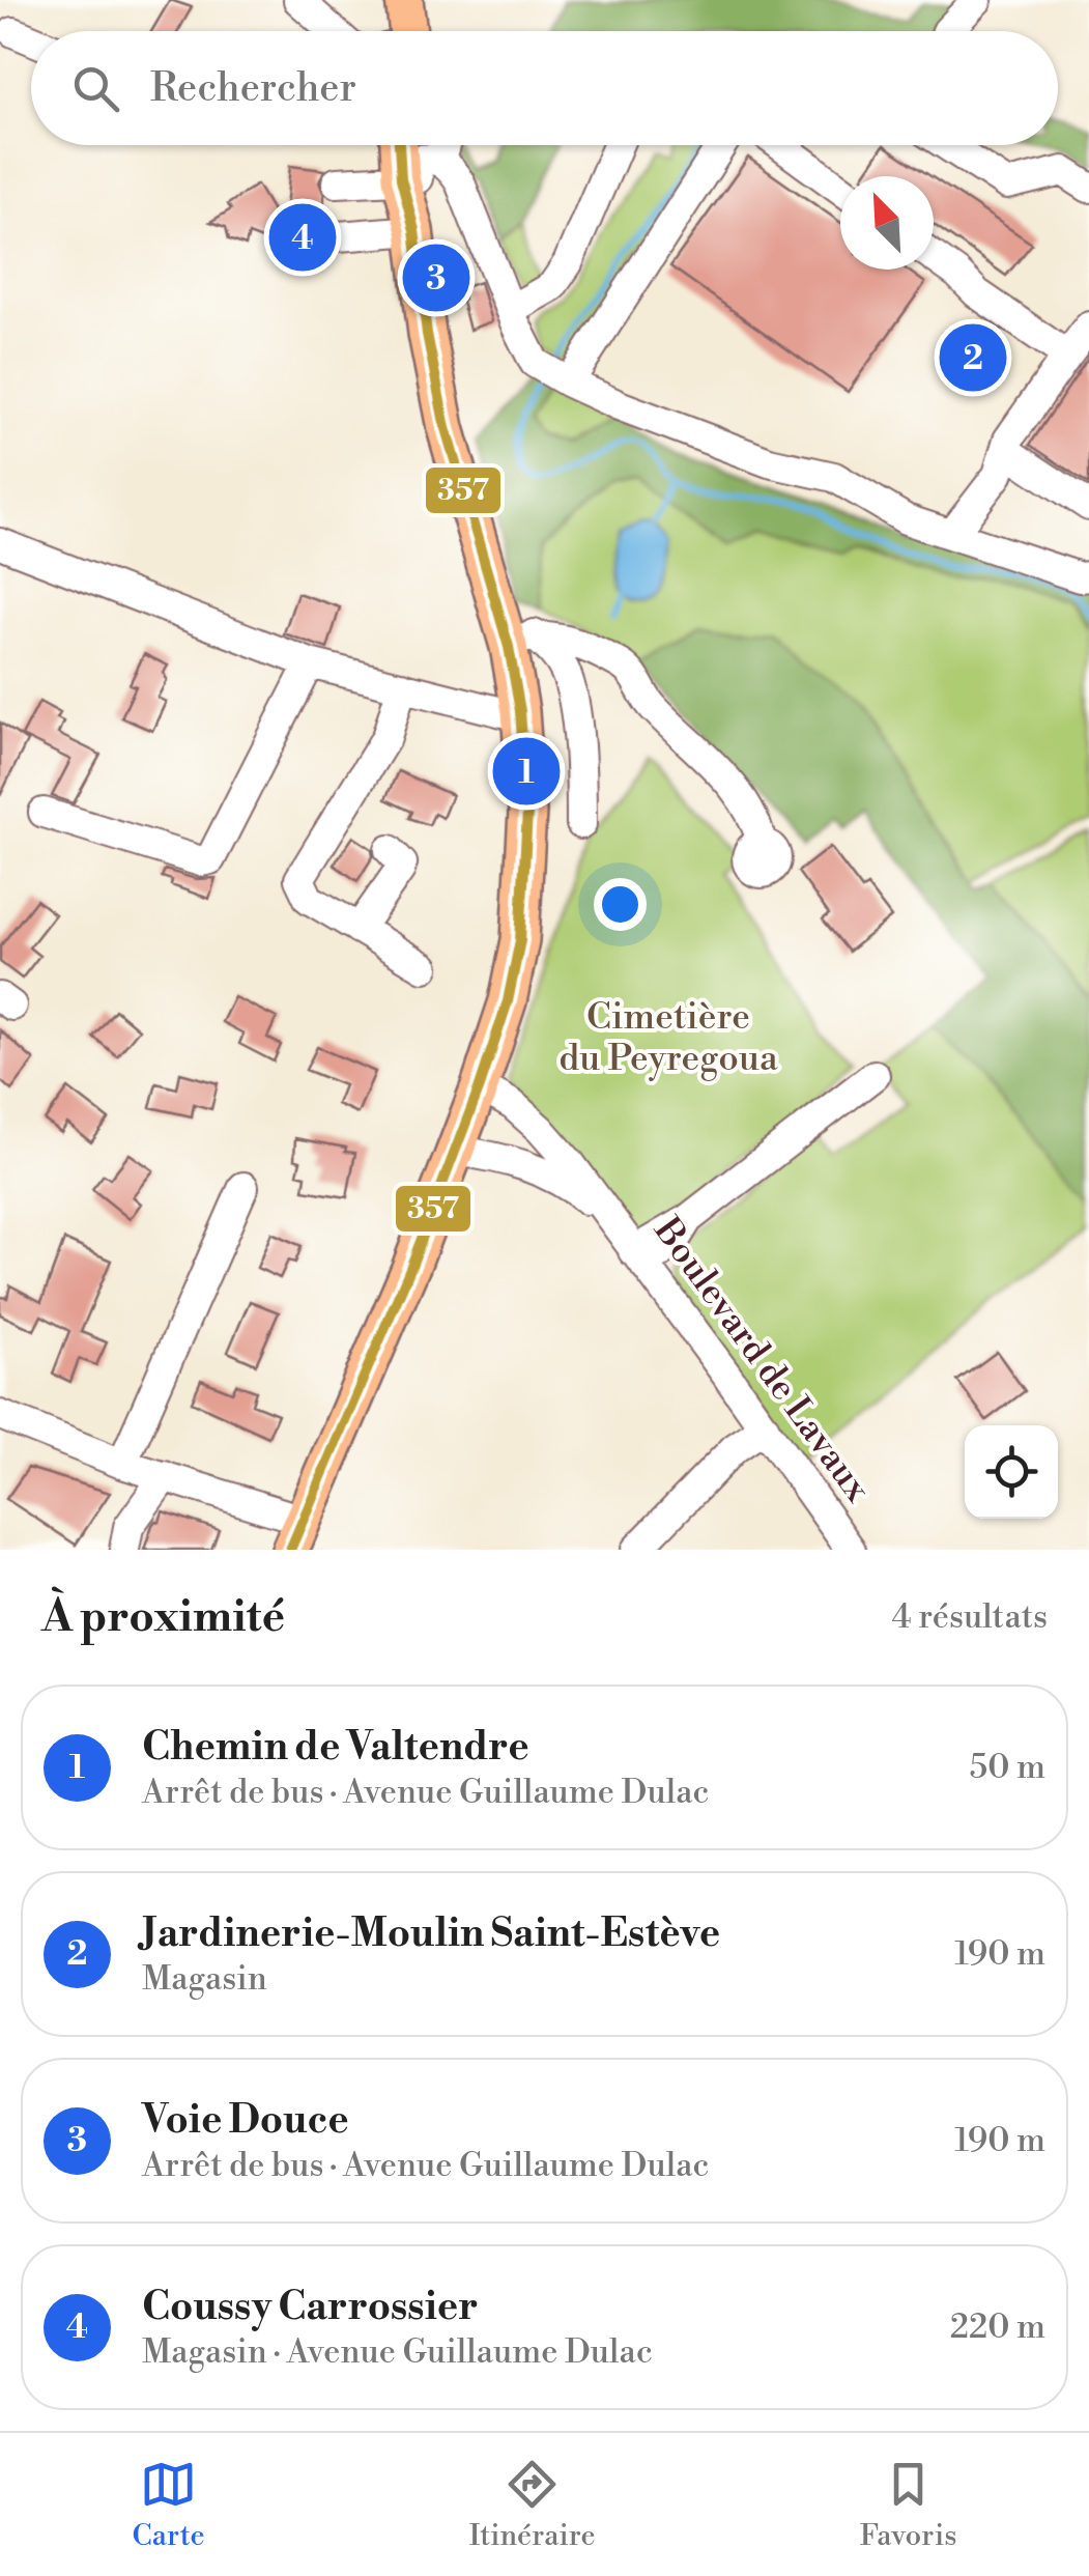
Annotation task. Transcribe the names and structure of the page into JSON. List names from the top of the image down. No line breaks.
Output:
{"streets":{"street":["Boulevard de Lavaux"]},"parks":["Cimetière du Peyregoua"],"lines":["transit line 357"],"north":"top left","page":{"search":"Rechercher","pins":["4","3","2","1"],"heading":["À proximité","4 résultats"],"list":[{"mark":"1","name":"Chemin de Valtendre","note":"Arrêt de bus · Avenue Guillaume Dulac","value":"50 m"},{"mark":"2","name":"Jardinerie-Moulin Saint-Estève","note":"Magasin","value":"190 m"},{"mark":"3","name":"Voie Douce","note":"Arrêt de bus · Avenue Guillaume Dulac","value":"190 m"},{"mark":"4","name":"Coussy Carrossier","note":"Magasin · Avenue Guillaume Dulac","value":"220 m"}],"nav":["Carte","Itinéraire","Favoris"]}}
